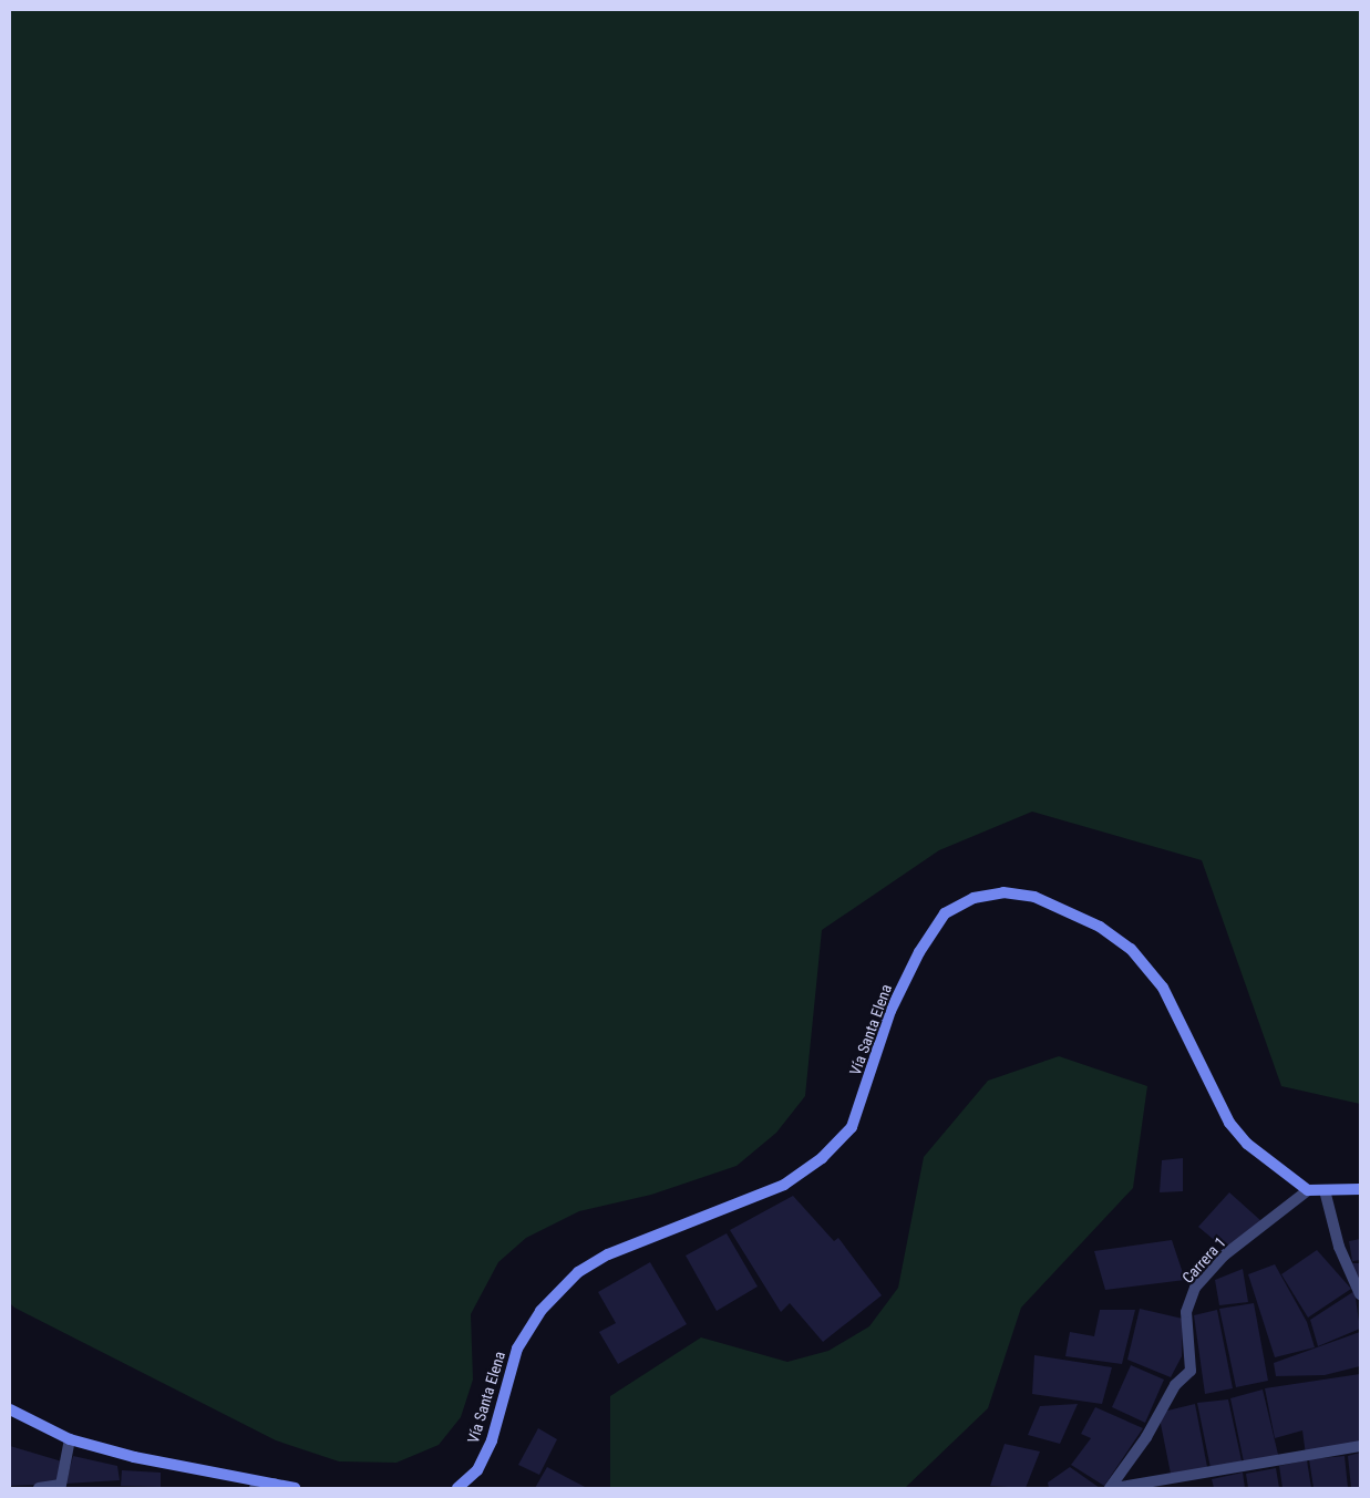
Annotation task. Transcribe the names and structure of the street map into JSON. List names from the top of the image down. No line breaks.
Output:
{"streets":{"main road":["Vía Santa Elena"],"street":["Carrera 1"]},"crossings":[["Vía Santa Elena","Carrera 1"]]}
